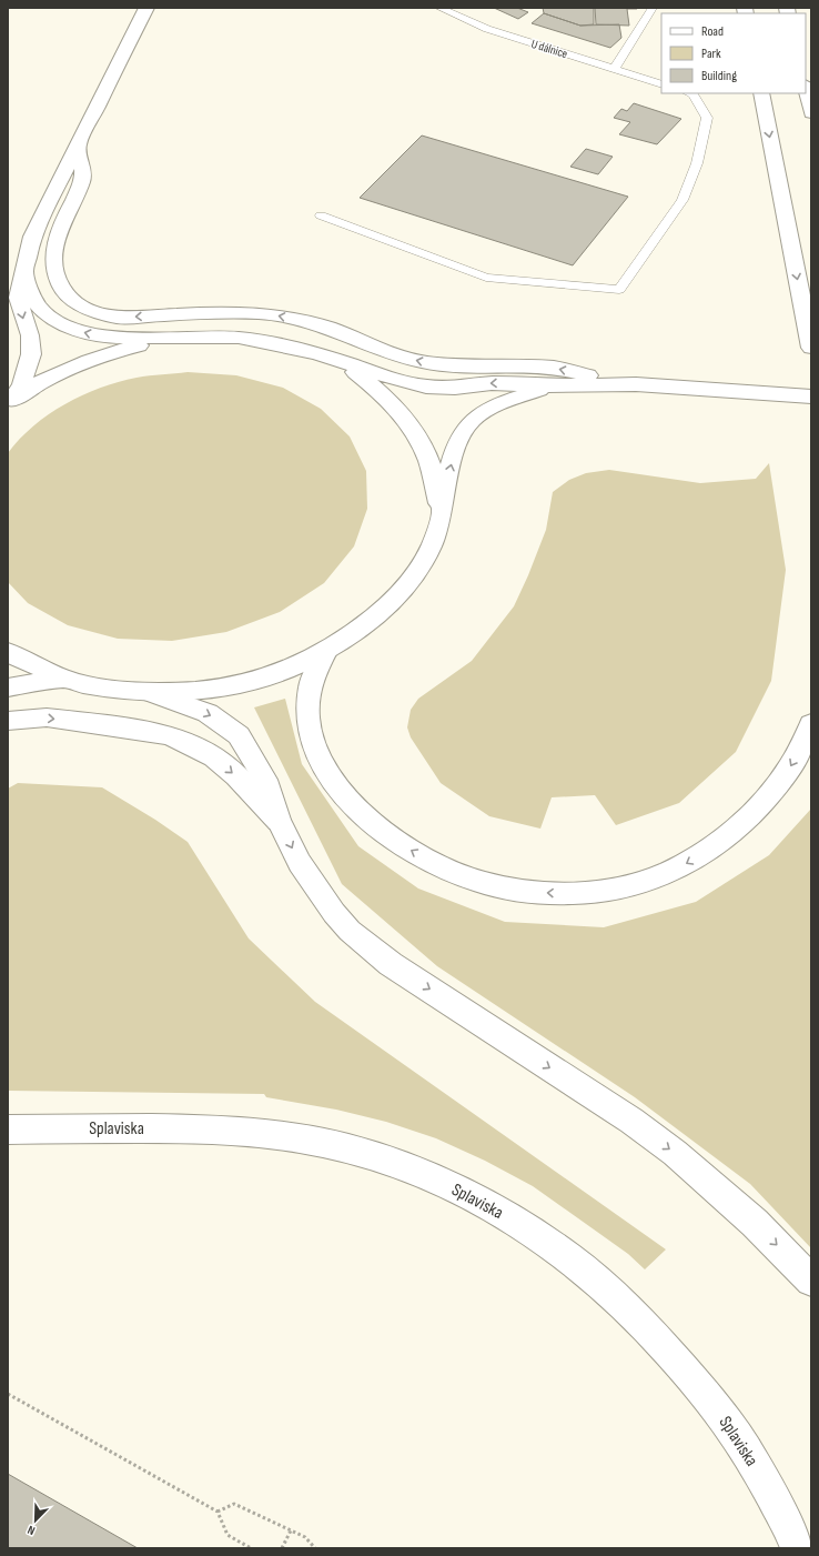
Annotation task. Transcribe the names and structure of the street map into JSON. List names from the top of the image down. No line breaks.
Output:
{"streets":{"main road":["Splaviska"],"lane":["U dálnice"]},"legend":["Road","Park","Building"],"north":"bottom left"}
